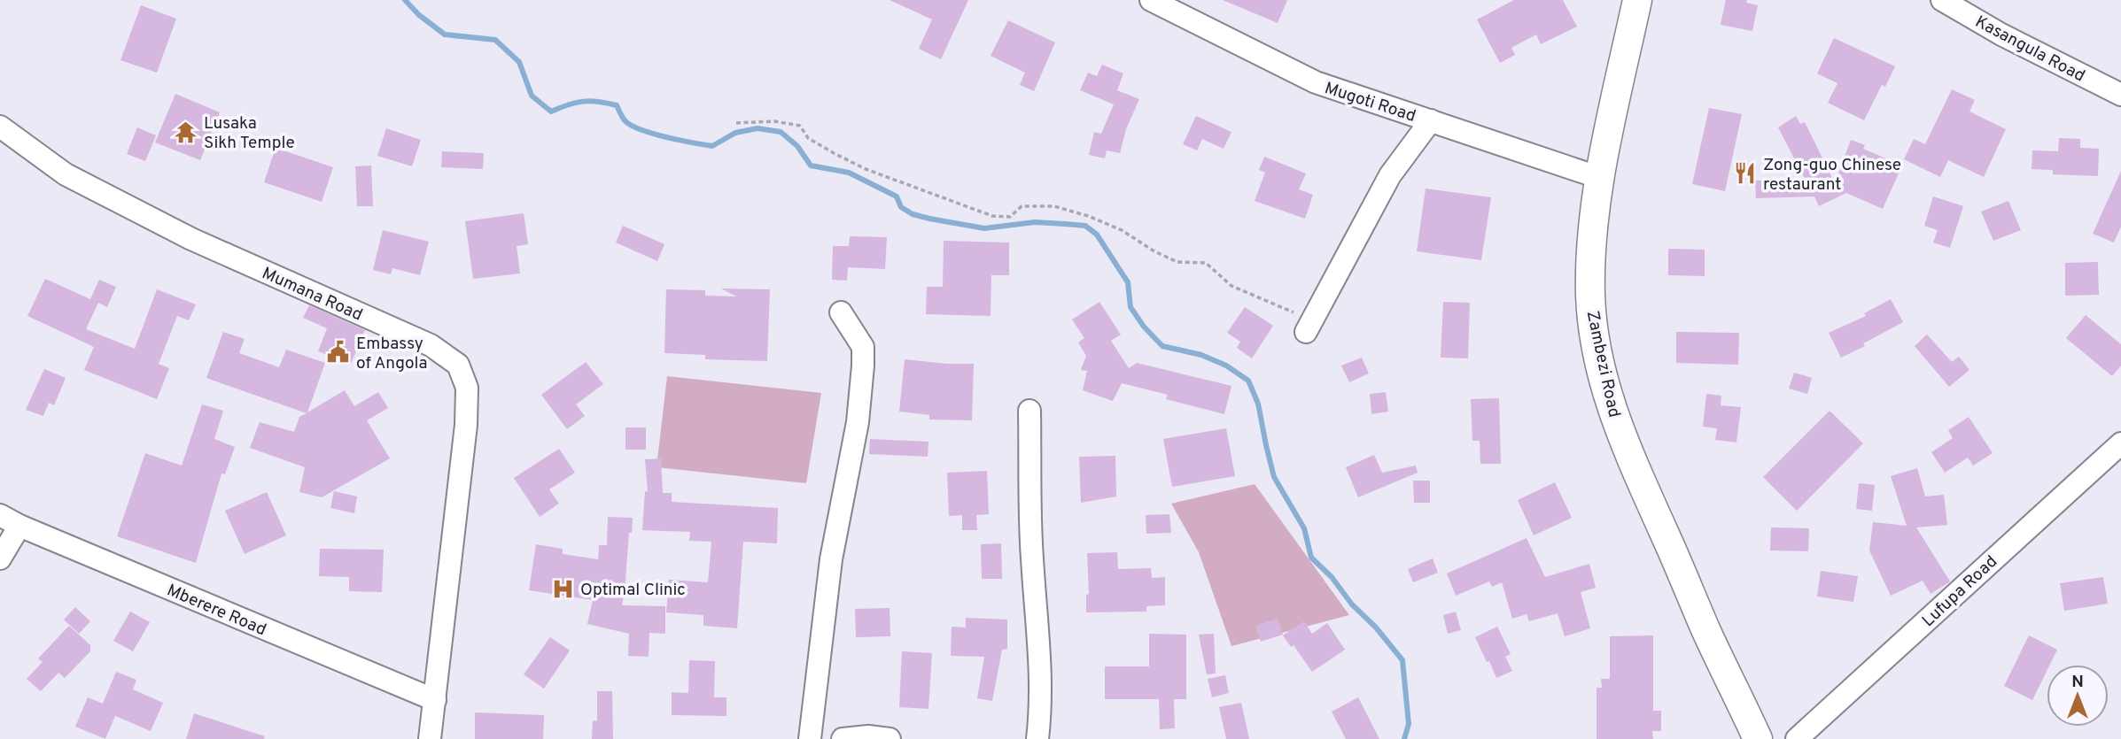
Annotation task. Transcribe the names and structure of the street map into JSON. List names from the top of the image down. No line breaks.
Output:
{"streets":{"main road":["Zambezi Road"],"street":["Kasangula Road","Mugoti Road","Mumana Road","Lufupa Road","Mberere Road"]},"crossings":[["Mugoti Road","Zambezi Road"],["Mumana Road","Mberere Road"]],"places":{"temple":["Lusaka Sikh Temple"],"restaurant":["Zong-guo Chinese restaurant"],"public building":["Embassy of Angola"],"hospital":["Optimal Clinic"]},"north":"top"}
